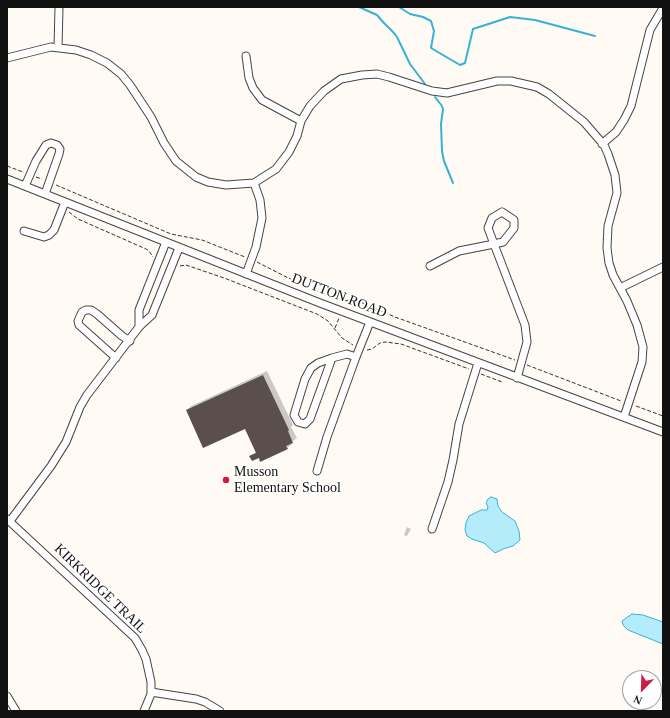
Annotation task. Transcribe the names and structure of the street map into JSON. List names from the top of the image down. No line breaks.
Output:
{"streets":{"street":["DUTTON ROAD","KIRKRIDGE TRAIL"]},"places":["Musson Elementary School"],"north":"bottom left"}
